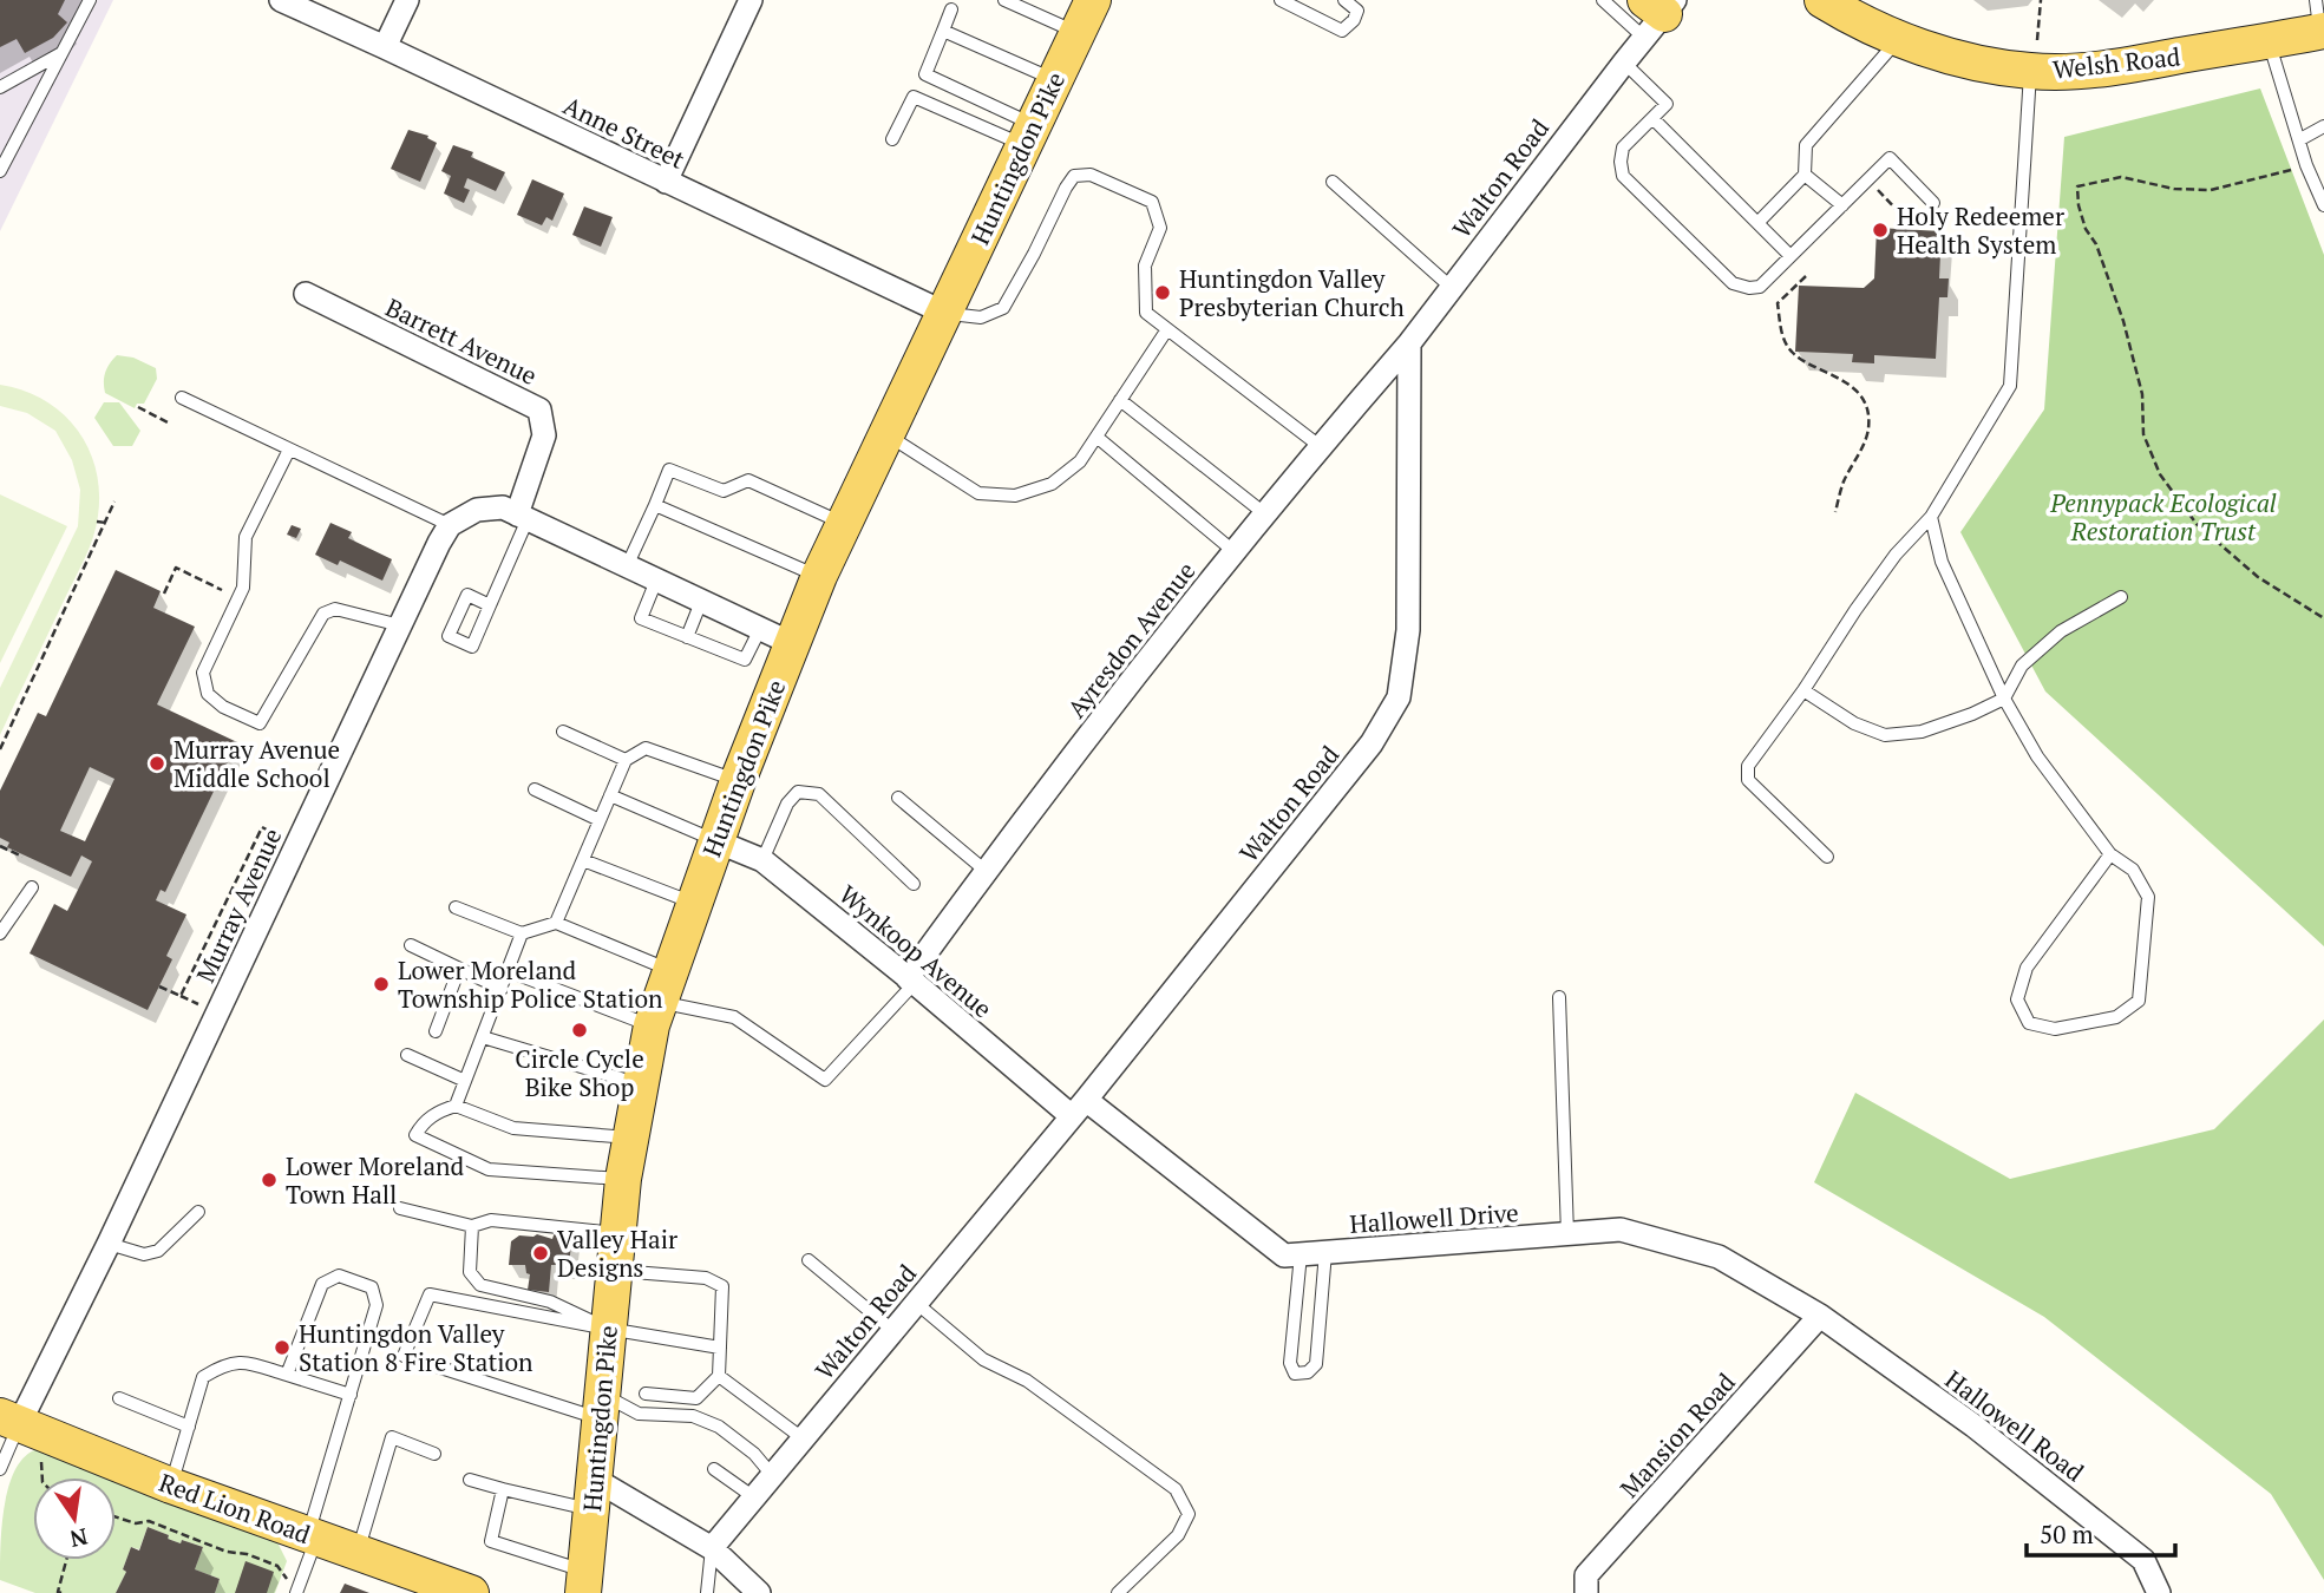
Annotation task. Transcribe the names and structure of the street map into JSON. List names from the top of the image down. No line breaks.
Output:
{"streets":{"main road":["Welsh Road","Huntingdon Pike","Red Lion Road"],"street":["Anne Street","Walton Road","Barrett Avenue","Ayresdon Avenue","Murray Avenue","Wynkoop Avenue","Hallowell Drive","Hallowell Road","Mansion Road"]},"crossings":[["Anne Street","Huntingdon Pike"],["Huntingdon Pike","Wynkoop Avenue"],["Walton Road","Ayresdon Avenue"],["Walton Road","Wynkoop Avenue"],["Walton Road","Hallowell Drive"],["Ayresdon Avenue","Wynkoop Avenue"],["Murray Avenue","Red Lion Road"],["Wynkoop Avenue","Hallowell Drive"],["Hallowell Drive","Hallowell Road"],["Hallowell Drive","Mansion Road"],["Hallowell Road","Mansion Road"]],"parks":["Pennypack Ecological Restoration Trust"],"places":["Holy Redeemer Health System","Huntingdon Valley Presbyterian Church","Murray Avenue Middle School","Lower Moreland Township Police Station","Circle Cycle Bike Shop","Lower Moreland Town Hall","Valley Hair Designs","Huntingdon Valley Station 8 Fire Station"],"scale_bar":"50 m","north":"bottom"}
